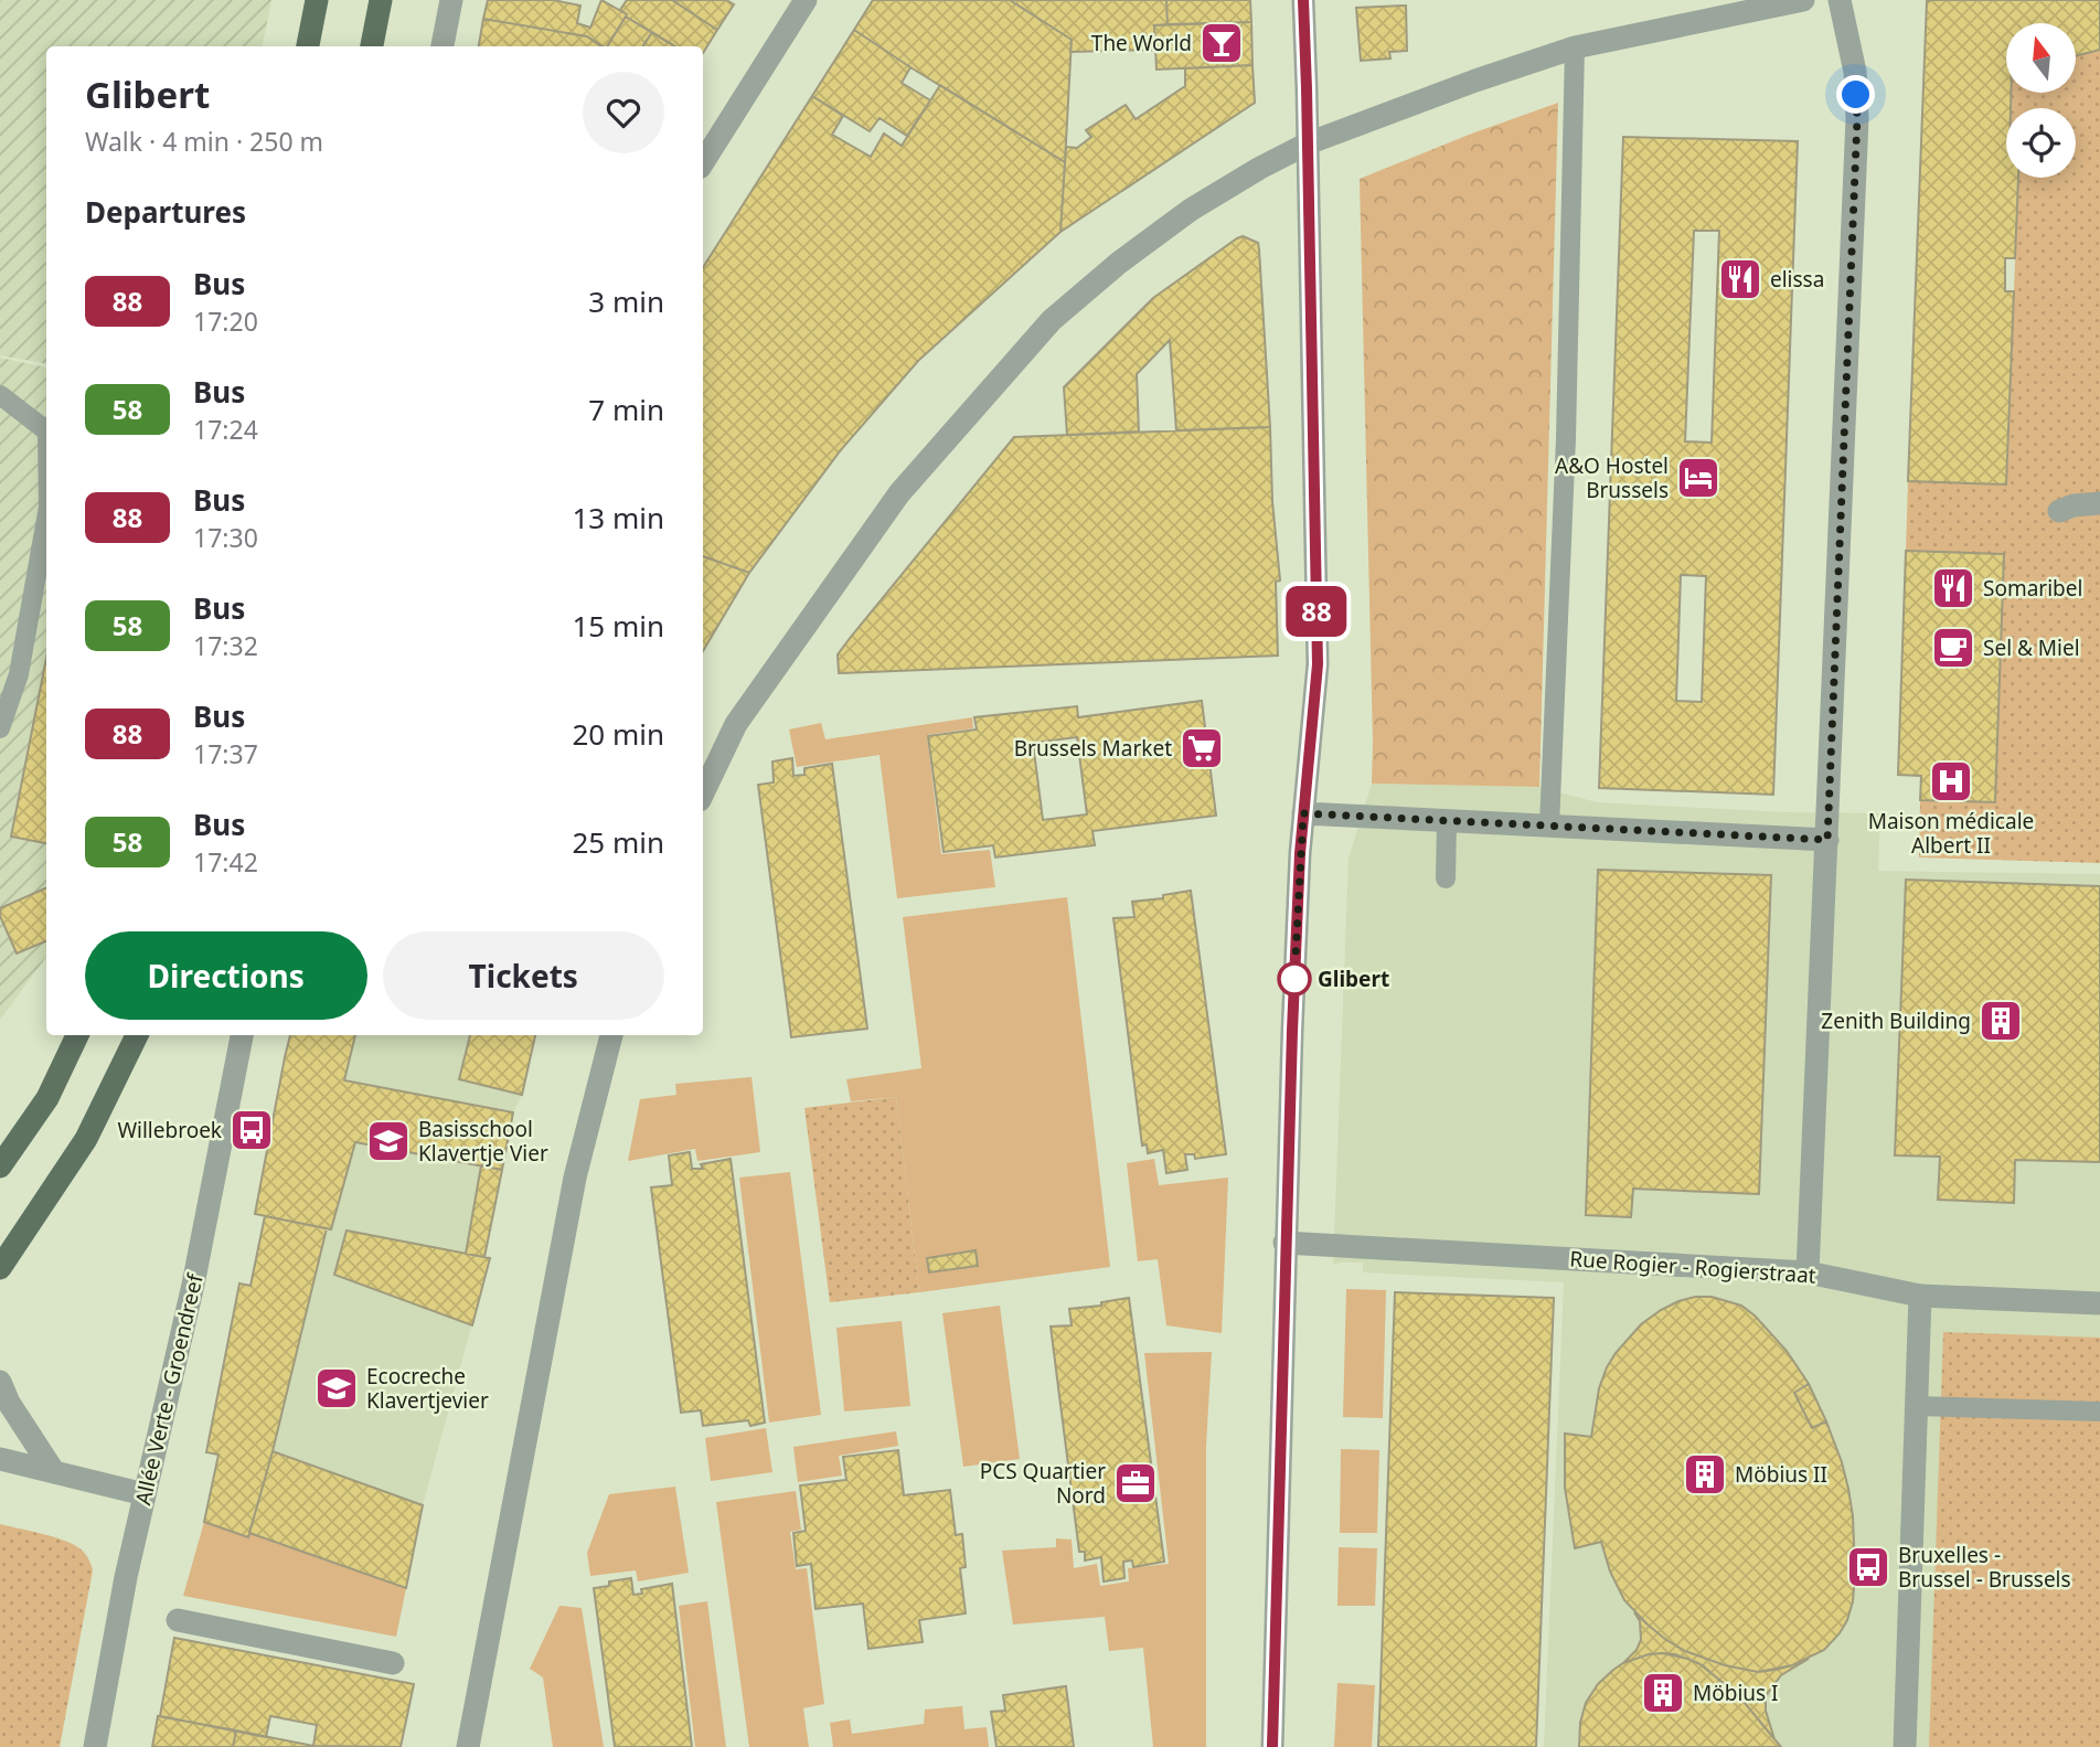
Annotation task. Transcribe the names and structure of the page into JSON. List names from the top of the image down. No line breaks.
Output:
{"streets":{"street":["Rue Rogier - Rogierstraat","Allée Verte - Groendreef"]},"places":{"bar":["The World"],"restaurant":["elissa","Somaribel"],"hotel":["A&O Hostel Brussels"],"cafe":["Sel & Miel"],"supermarket":["Brussels Market"],"hospital":["Maison médicale Albert II"],"other":["Glibert"],"building":["Zenith Building","Möbius II","Möbius I"],"bus stop":["Willebroek","Bruxelles - Brussel - Brussels"],"school or university":["Basisschool Klavertje Vier","Ecocreche Klavertjevier"],"office":["PCS Quartier Nord"]},"lines":["bus line 88"],"north":"top","page":{"on_map":"88","heading":[["Glibert","Walk · 4 min · 250 m"],"Departures"],"list":[{"mark":"88","name":"Bus","note":"17:20","value":"3 min"},{"mark":"58","name":"Bus","note":"17:24","value":"7 min"},{"mark":"88","name":"Bus","note":"17:30","value":"13 min"},{"mark":"58","name":"Bus","note":"17:32","value":"15 min"},{"mark":"88","name":"Bus","note":"17:37","value":"20 min"},{"mark":"58","name":"Bus","note":"17:42","value":"25 min"}],"buttons":["Directions","Tickets"]}}
